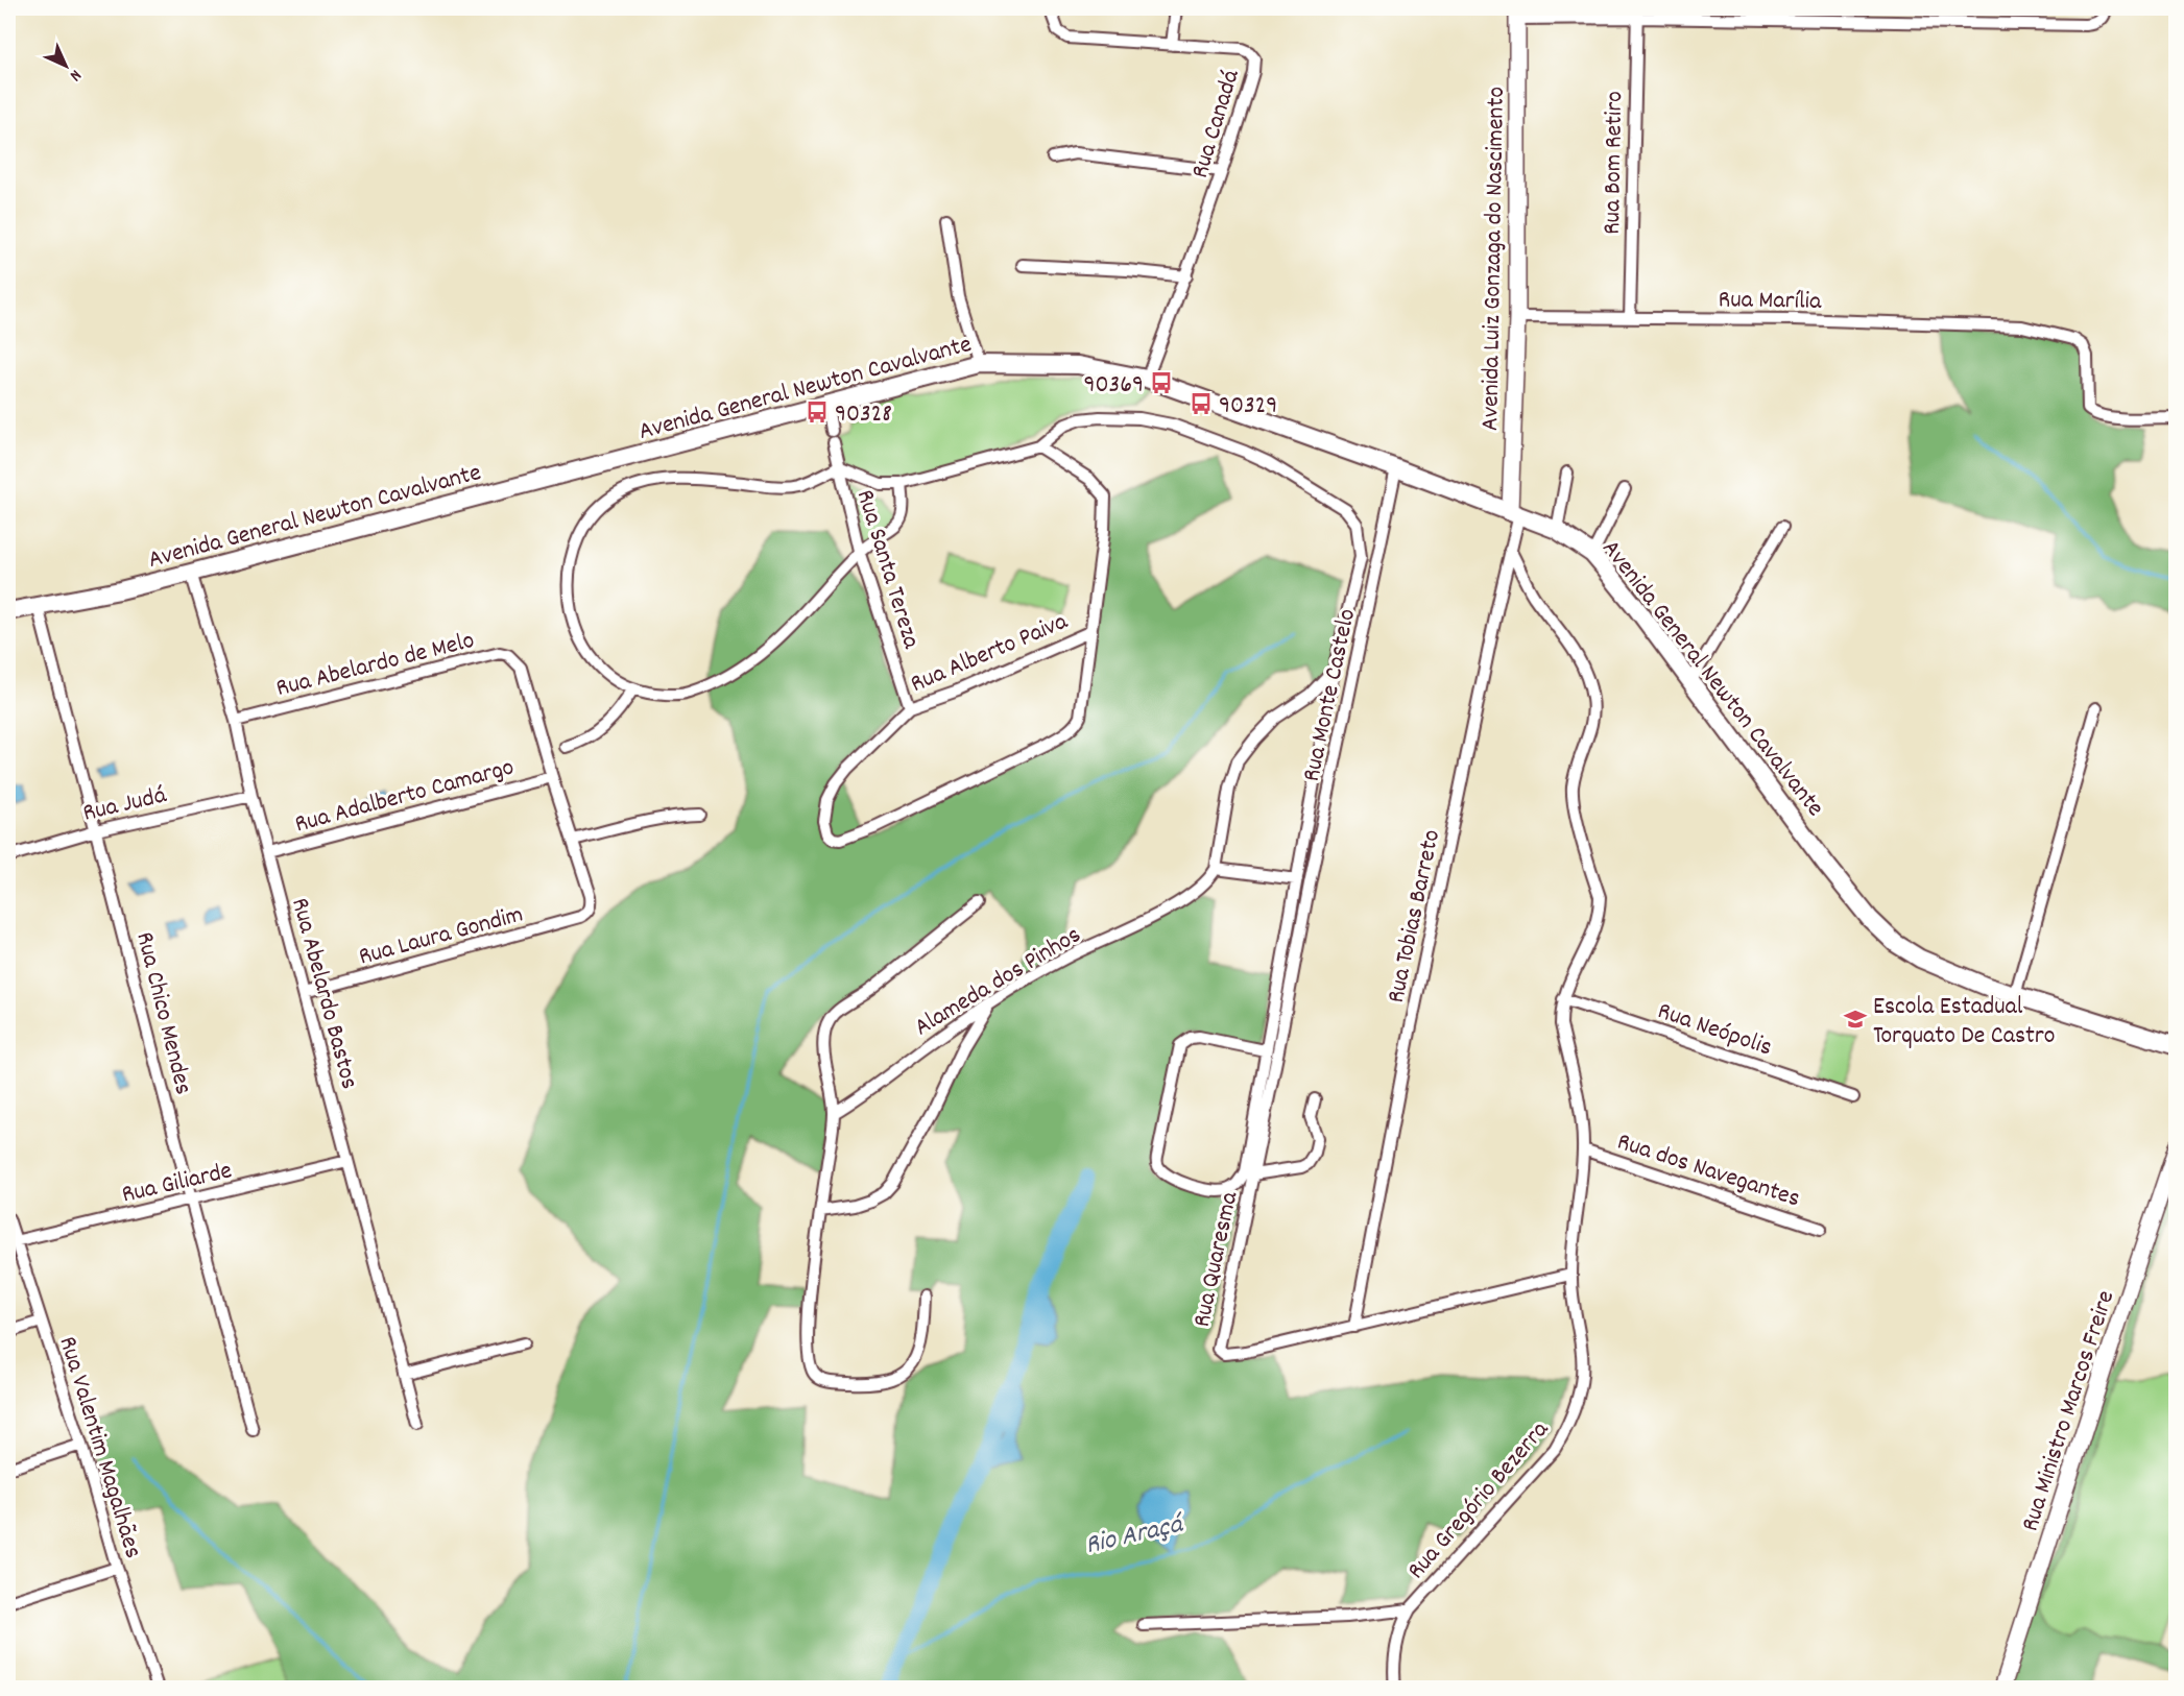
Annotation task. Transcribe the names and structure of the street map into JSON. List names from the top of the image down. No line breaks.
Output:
{"streets":{"main road":["Avenida Luiz Gonzaga do Nascimento","Avenida General Newton Cavalvante","Rua Ministro Marcos Freire"],"street":["Rua Canadá","Rua Bom Retiro","Rua Marília","Rua Santa Tereza","Rua Alberto Paiva","Rua Abelardo de Melo","Rua Monte Castelo","Rua Adalberto Camargo","Rua Judá","Rua Tobias Barreto","Rua Laura Gondim","Alameda dos Pinhos","Rua Abelardo Bastos","Rua Chico Mendes","Rua Neópolis","Rua dos Navegantes","Rua Giliarde","Rua Quaresma","Rua Valentim Magalhães","Rua Gregório Bezerra"]},"crossings":[["Rua Canadá","Avenida General Newton Cavalvante"],["Rua Bom Retiro","Rua Marília"],["Avenida Luiz Gonzaga do Nascimento","Rua Marília"],["Avenida Luiz Gonzaga do Nascimento","Avenida General Newton Cavalvante"],["Avenida Luiz Gonzaga do Nascimento","Rua Tobias Barreto"],["Avenida General Newton Cavalvante","Rua Santa Tereza"],["Avenida General Newton Cavalvante","Rua Monte Castelo"],["Avenida General Newton Cavalvante","Rua Tobias Barreto"],["Avenida General Newton Cavalvante","Rua Abelardo Bastos"],["Avenida General Newton Cavalvante","Rua Chico Mendes"],["Rua Santa Tereza","Rua Alberto Paiva"],["Rua Abelardo de Melo","Rua Adalberto Camargo"],["Rua Abelardo de Melo","Rua Abelardo Bastos"],["Rua Monte Castelo","Rua Quaresma"],["Rua Adalberto Camargo","Rua Abelardo Bastos"],["Rua Judá","Rua Abelardo Bastos"],["Rua Judá","Rua Chico Mendes"],["Rua Tobias Barreto","Rua Quaresma"],["Rua Tobias Barreto","Rua Gregório Bezerra"],["Rua Laura Gondim","Rua Abelardo Bastos"],["Rua Abelardo Bastos","Rua Giliarde"],["Rua Chico Mendes","Rua Giliarde"],["Rua Neópolis","Rua Gregório Bezerra"],["Rua dos Navegantes","Rua Gregório Bezerra"],["Rua Giliarde","Rua Valentim Magalhães"],["Rua Quaresma","Rua Gregório Bezerra"]],"water":["Rio Araçá"],"places":{"bus stop":["90369","90329","90328"],"school or university":["Escola Estadual Torquato De Castro"]},"north":"bottom right"}
